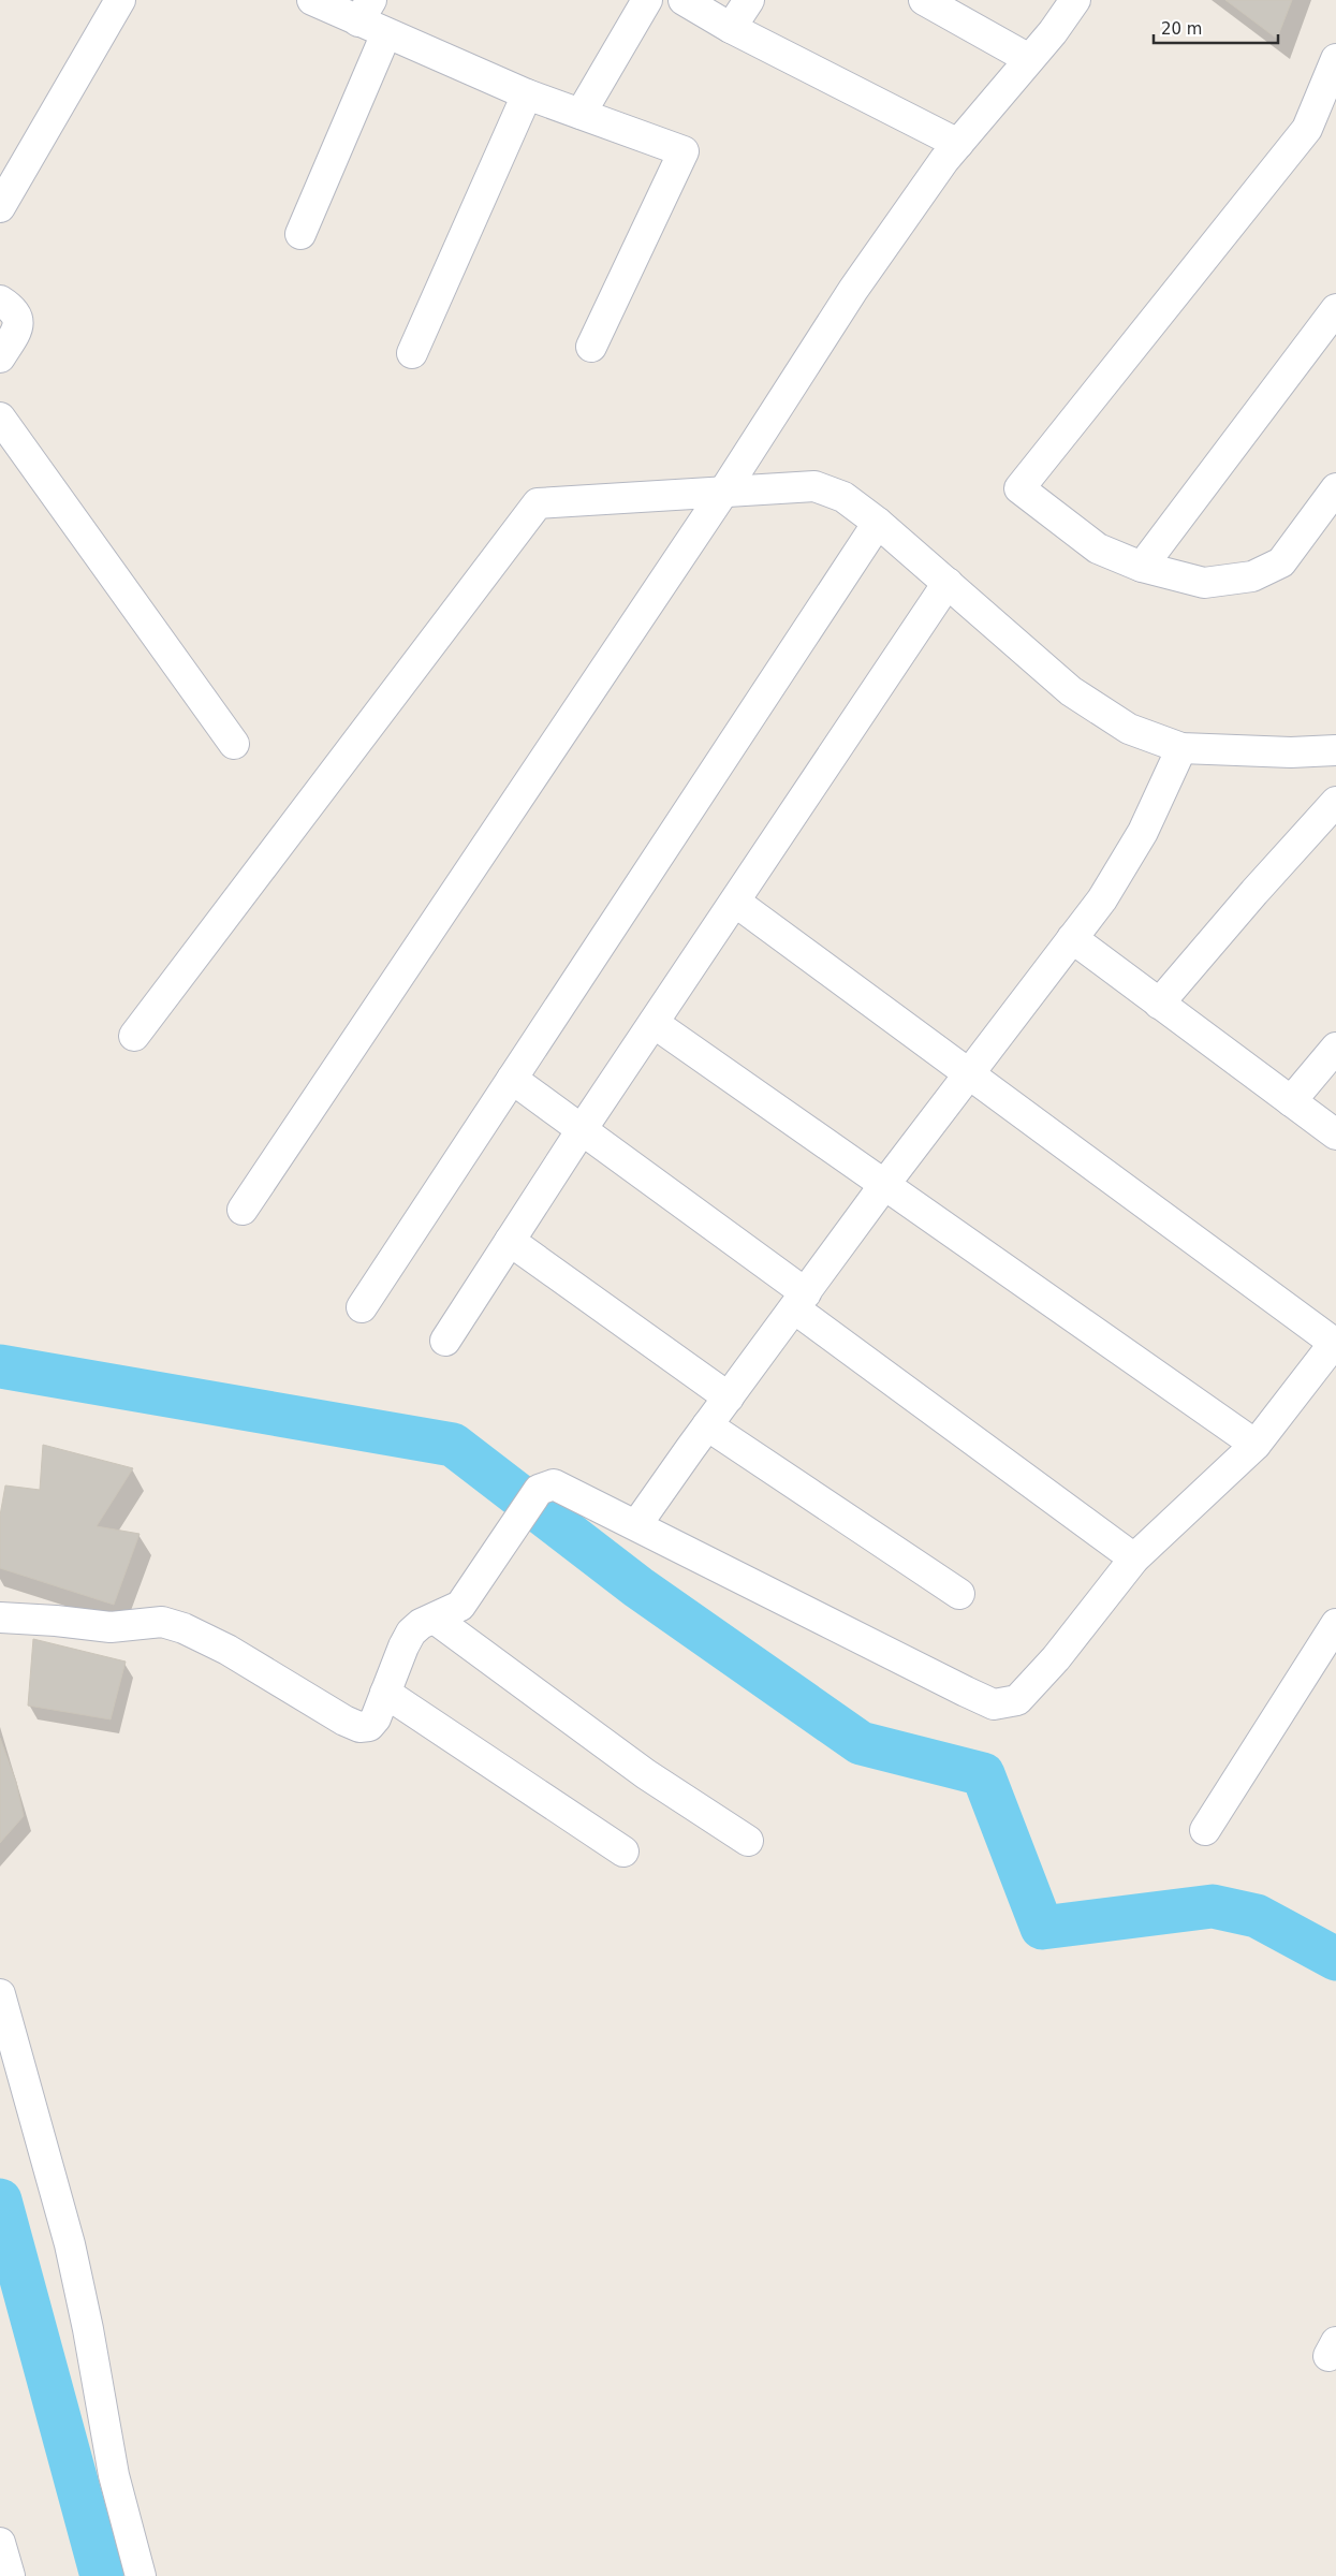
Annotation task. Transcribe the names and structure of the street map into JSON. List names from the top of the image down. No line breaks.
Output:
{"scale_bar":"20 m"}
